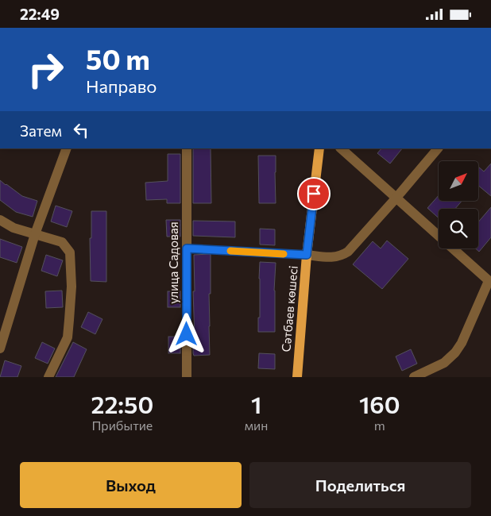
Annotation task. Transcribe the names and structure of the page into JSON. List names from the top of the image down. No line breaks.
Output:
{"streets":{"main road":["Сәтбаев көшесі"],"street":["улица Садовая"]},"north":"top right","page":{"status":"22:49","turn":["50 m","Направо"],"then":"Затем","eta":["22:50","Прибытие","1","мин","160","m"],"buttons":["Выход","Поделиться"]}}
